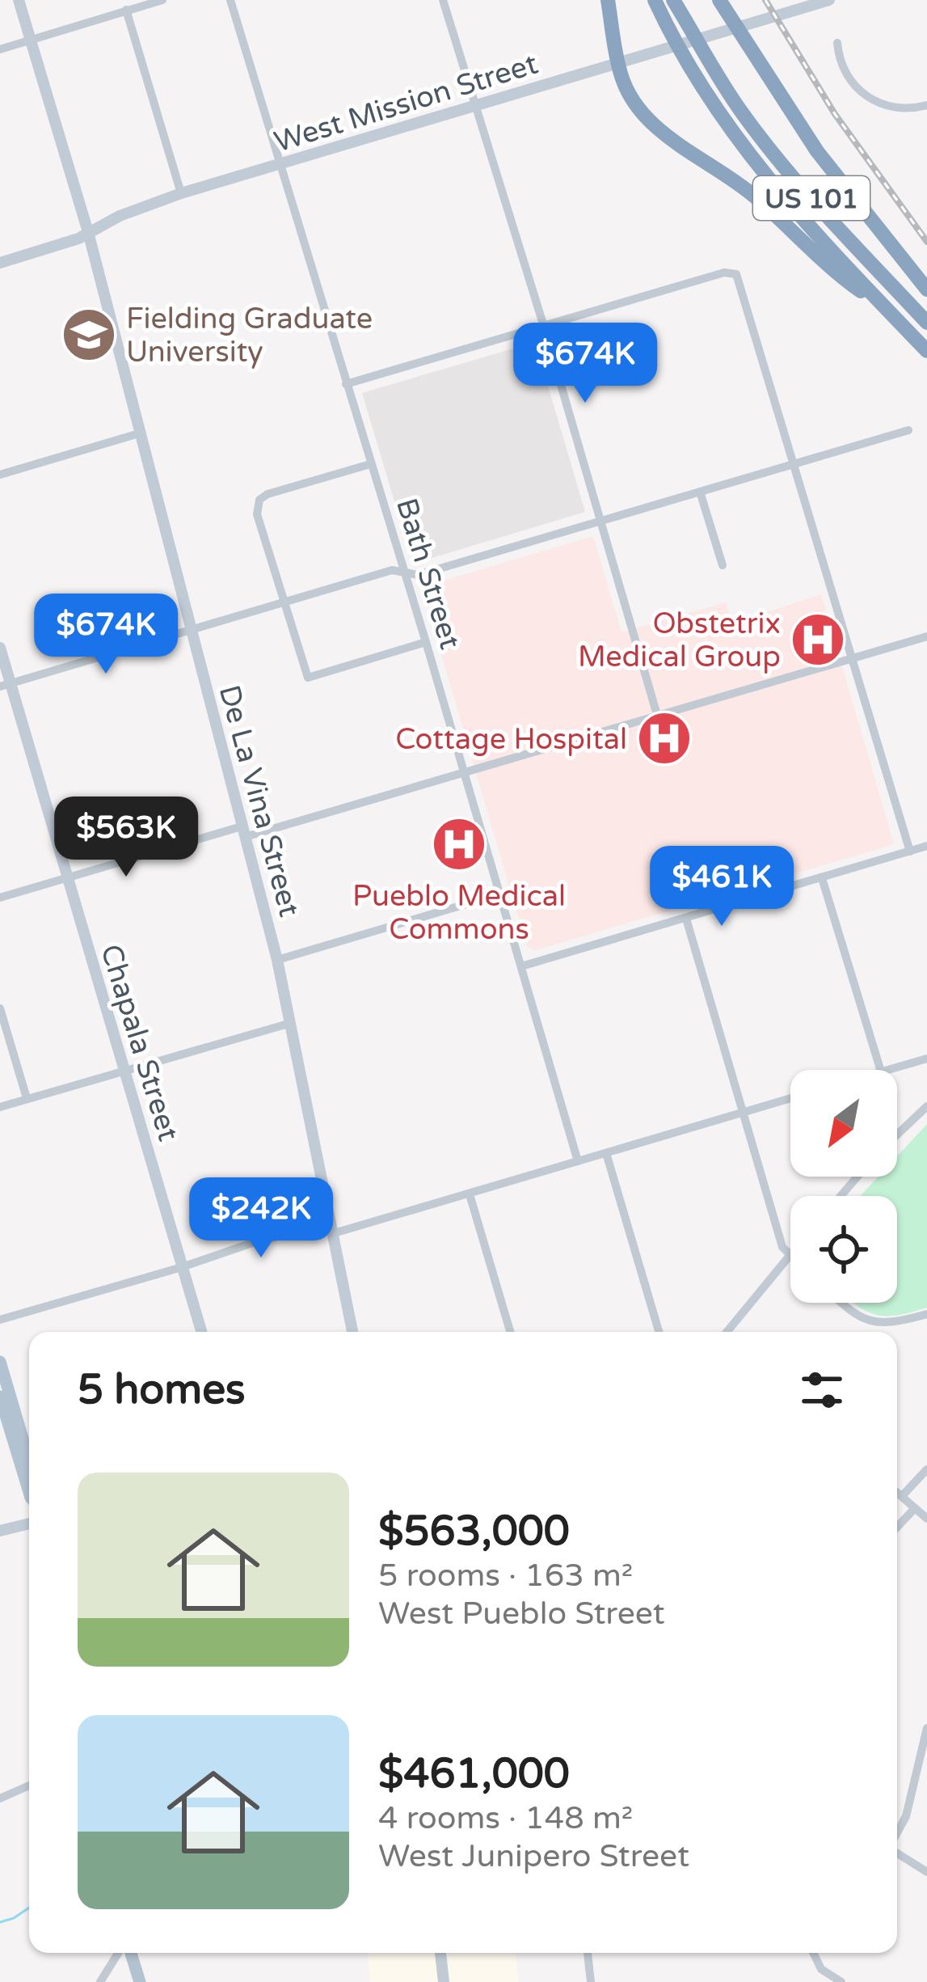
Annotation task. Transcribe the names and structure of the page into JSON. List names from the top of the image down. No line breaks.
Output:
{"streets":{"highway":["US 101"],"street":["West Mission Street","Bath Street","De La Vina Street","Chapala Street"]},"crossings":[["West Mission Street","Bath Street"],["West Mission Street","De La Vina Street"]],"places":{"school or university":["Fielding Graduate University"],"hospital":["Obstetrix Medical Group","Cottage Hospital","Pueblo Medical Commons"]},"north":"bottom left","page":{"price":["$674K","$674K","$563K","$461K","$242K"],"heading":"5 homes","list":[{"name":"$563,000","note":"5 rooms · 163 m² · West Pueblo Street"},{"name":"$461,000","note":"4 rooms · 148 m² · West Junipero Street"}]}}
